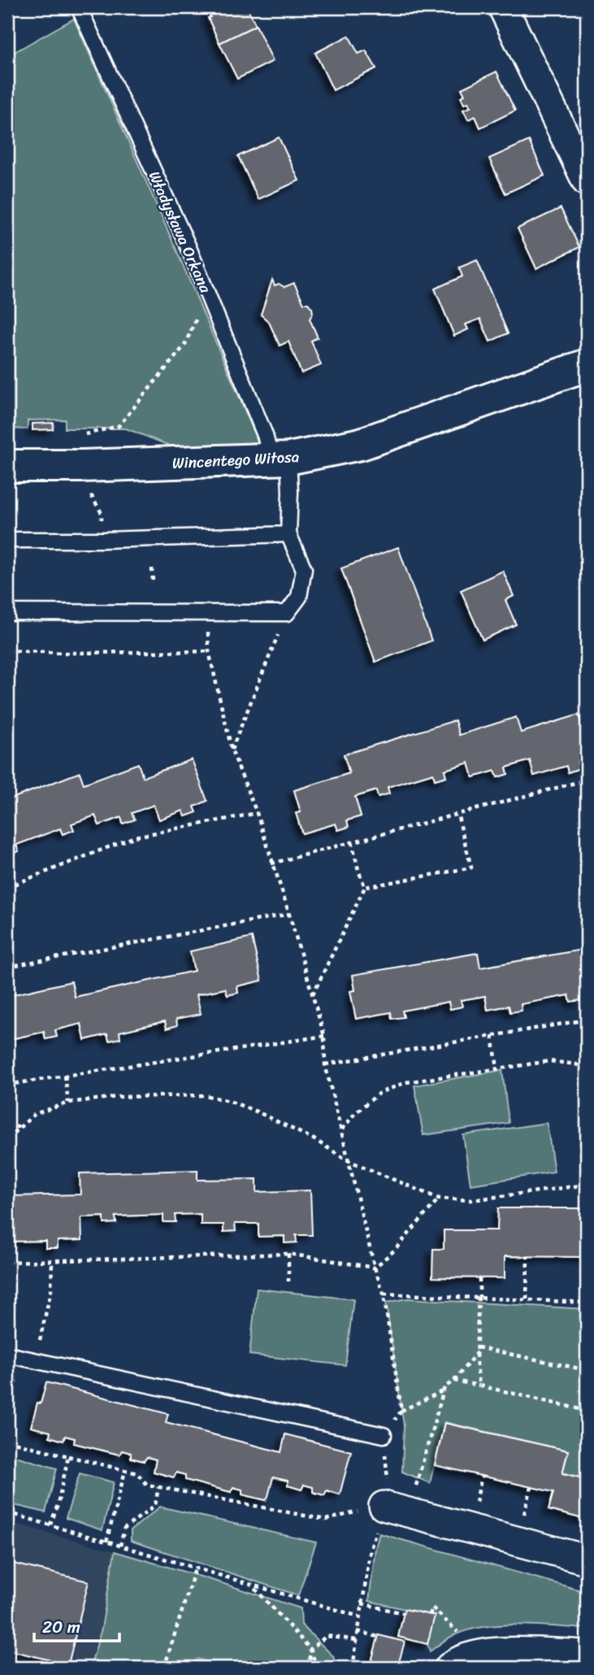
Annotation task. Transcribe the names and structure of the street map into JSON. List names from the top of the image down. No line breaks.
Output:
{"streets":{"street":["Wincentego Witosa"],"lane":["Władysława Orkana"]},"crossings":[["Władysława Orkana","Wincentego Witosa"]],"scale_bar":"20 m"}
